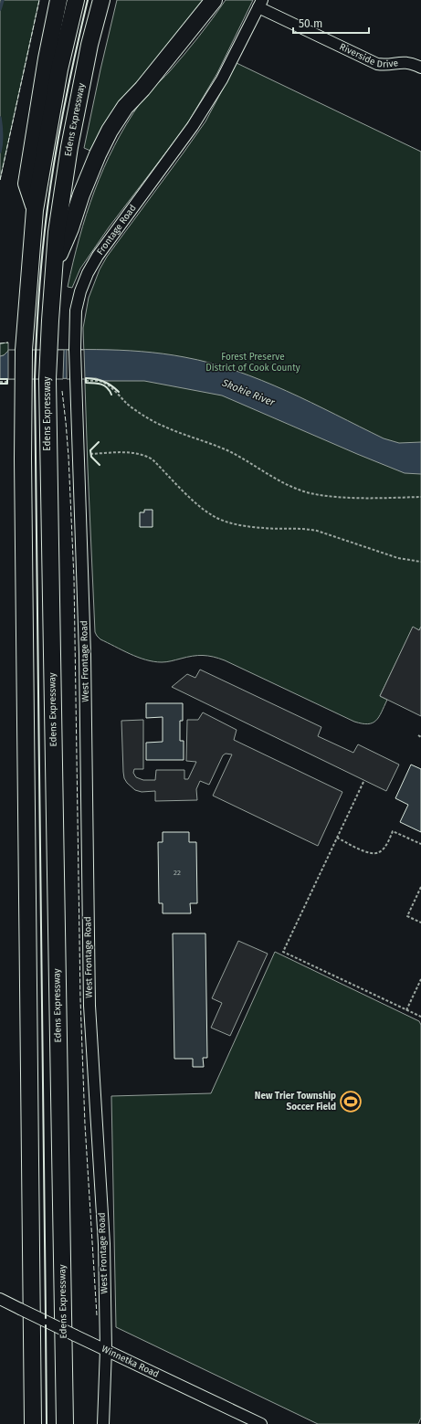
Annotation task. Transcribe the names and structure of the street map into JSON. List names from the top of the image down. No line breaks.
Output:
{"streets":{"highway":["Edens Expressway"],"street":["Riverside Drive","Frontage Road","West Frontage Road","Winnetka Road"]},"crossings":[["Riverside Drive","Frontage Road"],["Frontage Road","West Frontage Road"],["West Frontage Road","Winnetka Road"]],"water":["Skokie River"],"parks":["Forest Preserve District of Cook County"],"places":{"sports":["New Trier Township Soccer Field"]},"house_numbers":["22"],"scale_bar":"50 m"}
